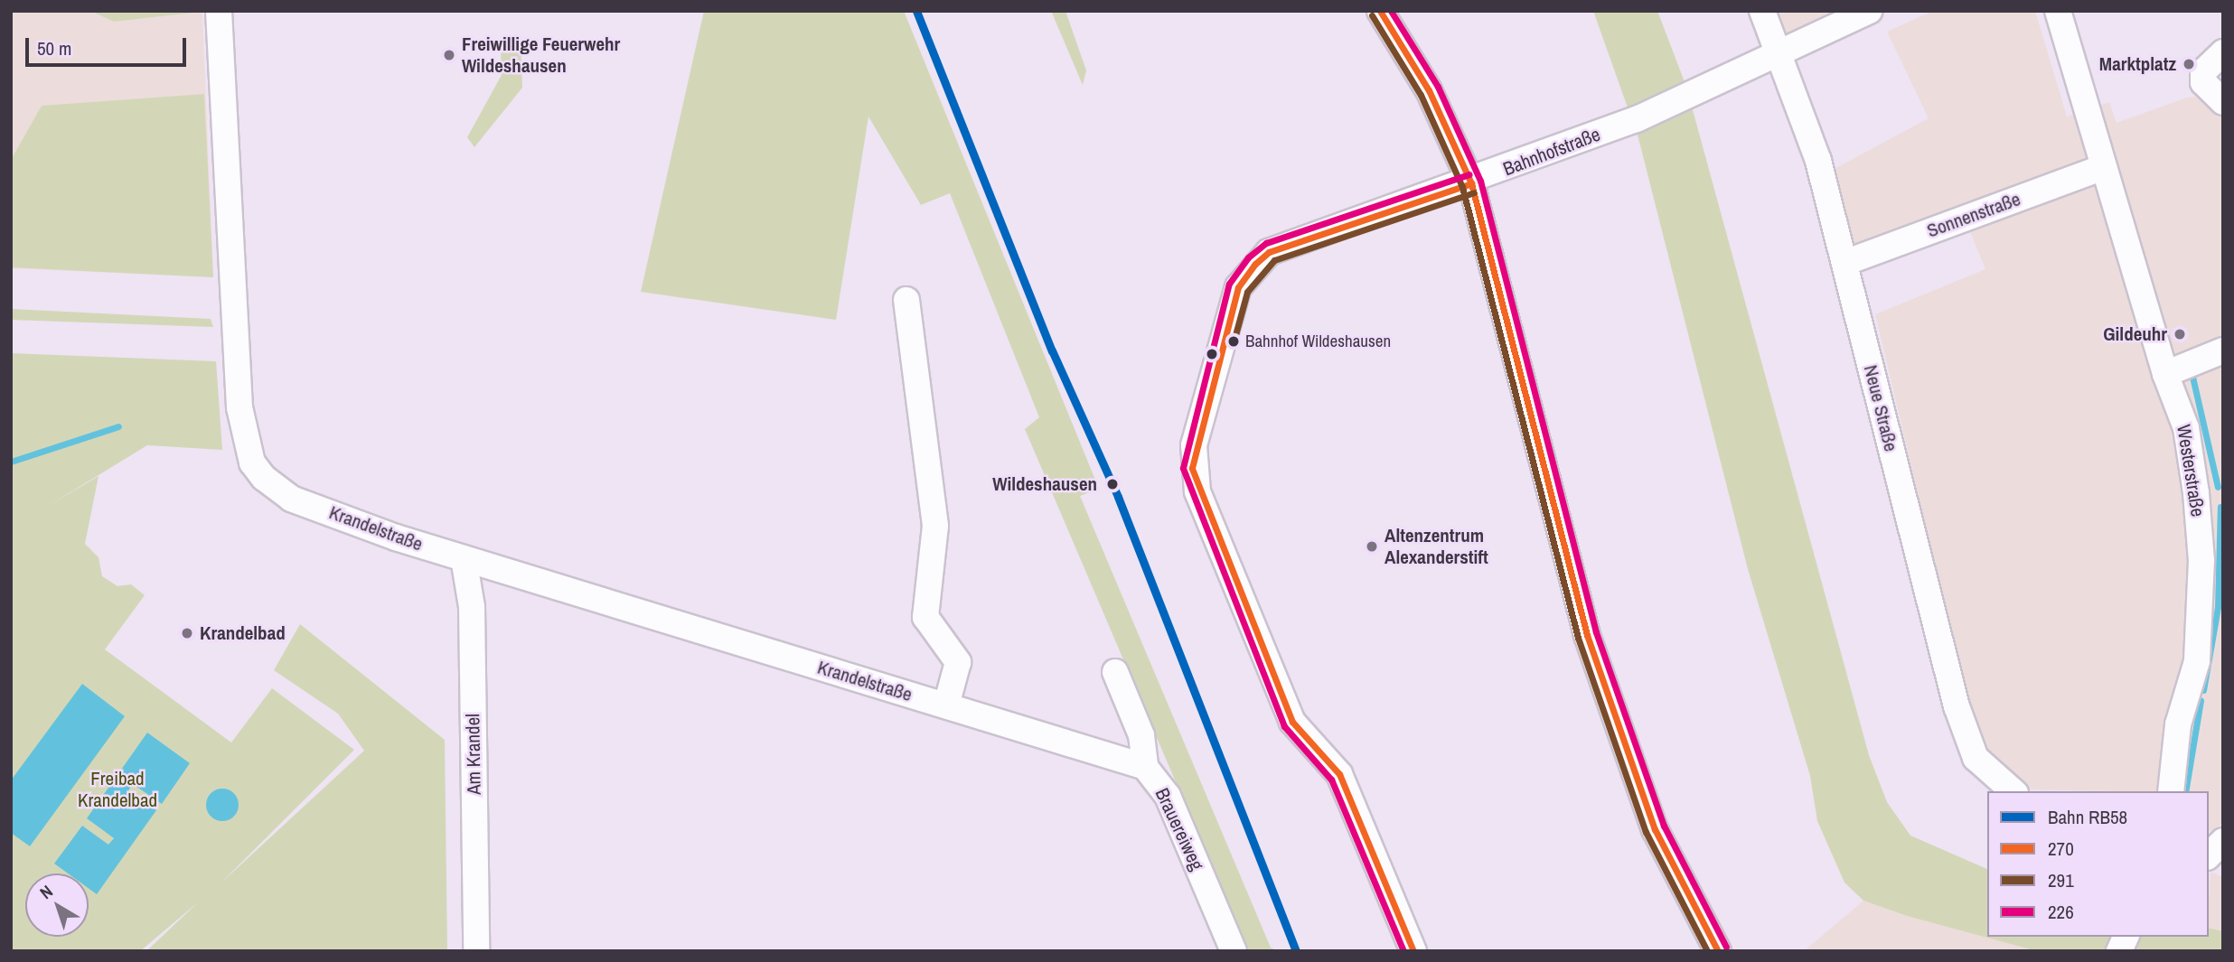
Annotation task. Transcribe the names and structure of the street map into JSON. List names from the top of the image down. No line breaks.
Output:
{"streets":{"street":["Bahnhofstraße","Sonnenstraße","Neue Straße","Westerstraße","Krandelstraße","Am Krandel","Brauereiweg"]},"crossings":[["Bahnhofstraße","Neue Straße"],["Sonnenstraße","Neue Straße"],["Sonnenstraße","Westerstraße"],["Krandelstraße","Am Krandel"],["Krandelstraße","Brauereiweg"]],"parks":["Freibad Krandelbad"],"places":["Freiwillige Feuerwehr Wildeshausen","Marktplatz","Gildeuhr","Bahnhof Wildeshausen","Wildeshausen","Altenzentrum Alexanderstift","Krandelbad"],"lines":["rail line RB58","transit line 270","transit line 226","transit line 291"],"legend":["Bahn RB58","270","291","226"],"scale_bar":"50 m","north":"top left"}
